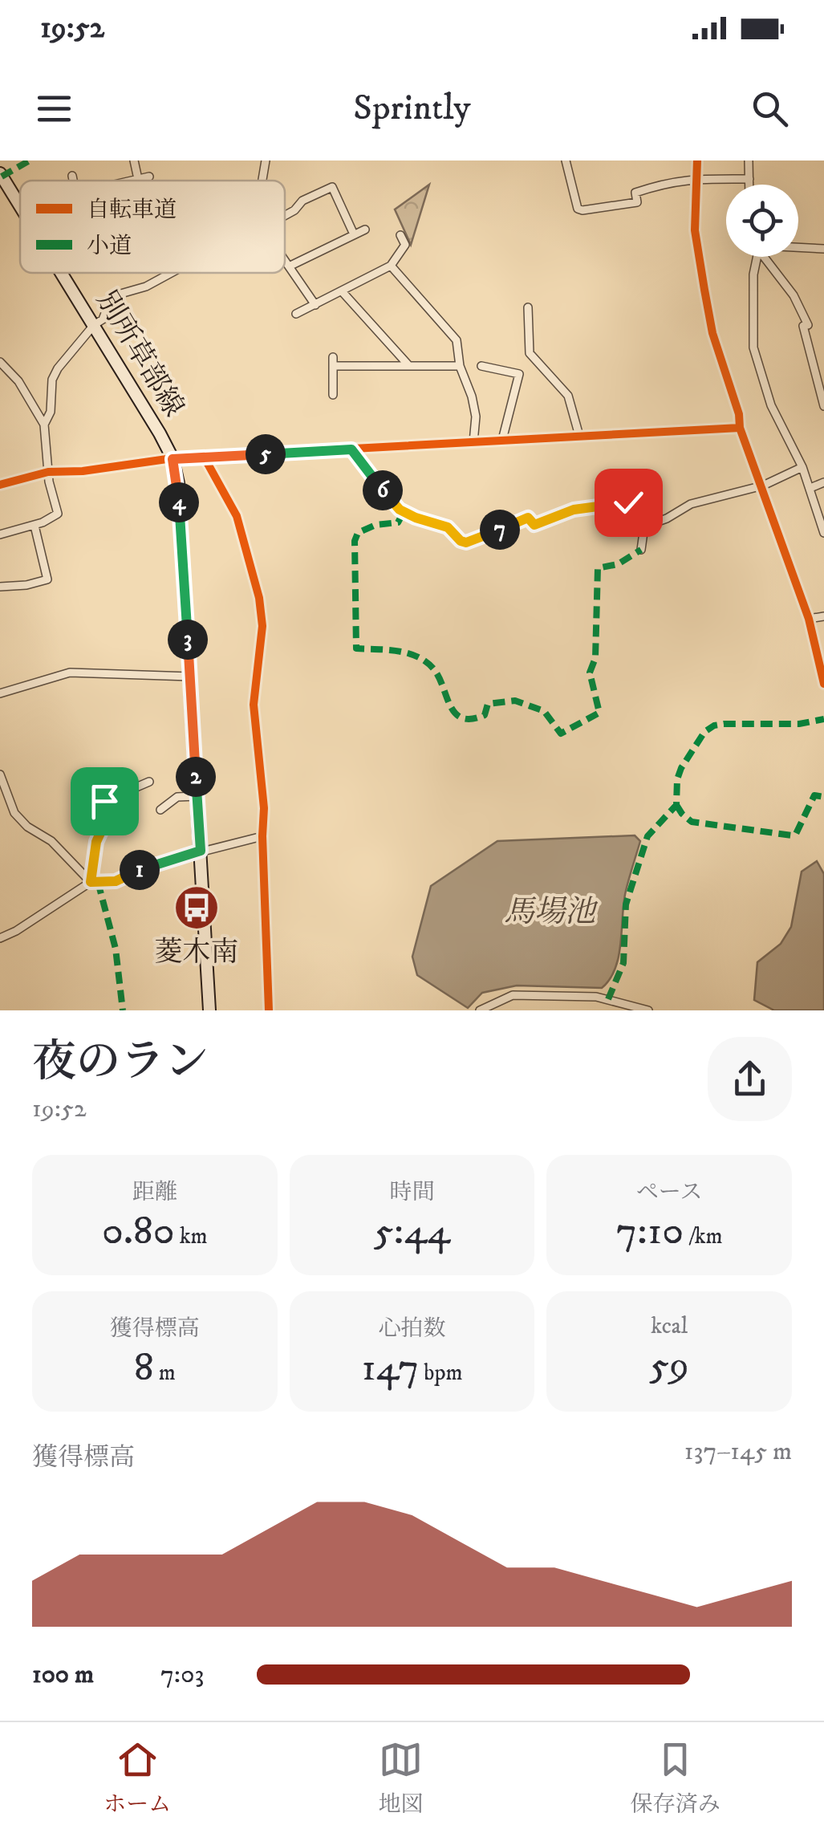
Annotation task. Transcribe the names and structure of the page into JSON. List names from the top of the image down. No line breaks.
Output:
{"streets":{"main road":["別所草部線"]},"water":["馬場池"],"places":{"bus stop":["菱木南"]},"legend":["自転車道","小道"],"page":{"status":"19:52","header":"Sprintly","pins":["5","6","4","7","3","2","1"],"heading":["夜のラン","19:52"],"stats":[["距離","0.80 km"],["時間","5:44"],["ペース","7:10 /km"],["獲得標高","8 m"],["心拍数","147 bpm"],["kcal","59"]],"chart":["獲得標高","137–145 m"],"list":[{"name":"100 m","note":"7:03"}],"tabs":["ホーム","地図","保存済み"]}}
